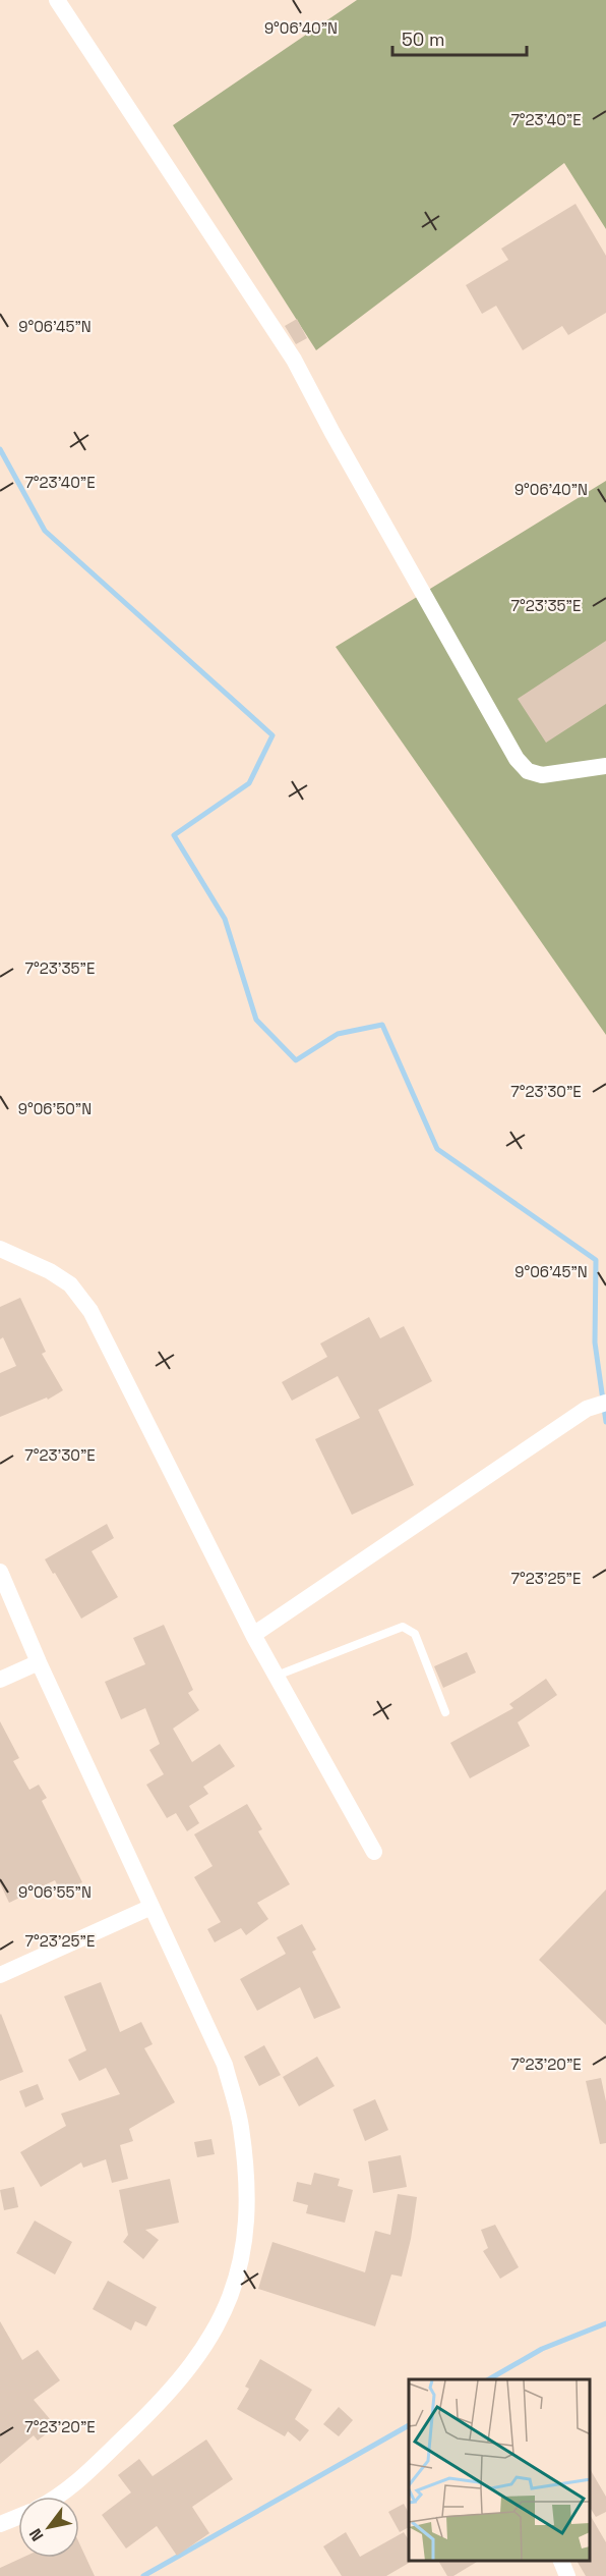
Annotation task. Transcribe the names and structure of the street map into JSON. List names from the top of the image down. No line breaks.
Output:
{"scale_bar":"50 m","north":"bottom left","coordinates":["9°06'40\"N","7°23'40\"E","9°06'45\"N","7°23'35\"E","7°23'30\"E","9°06'50\"N","7°23'25\"E","9°06'55\"N","7°23'20\"E"]}
